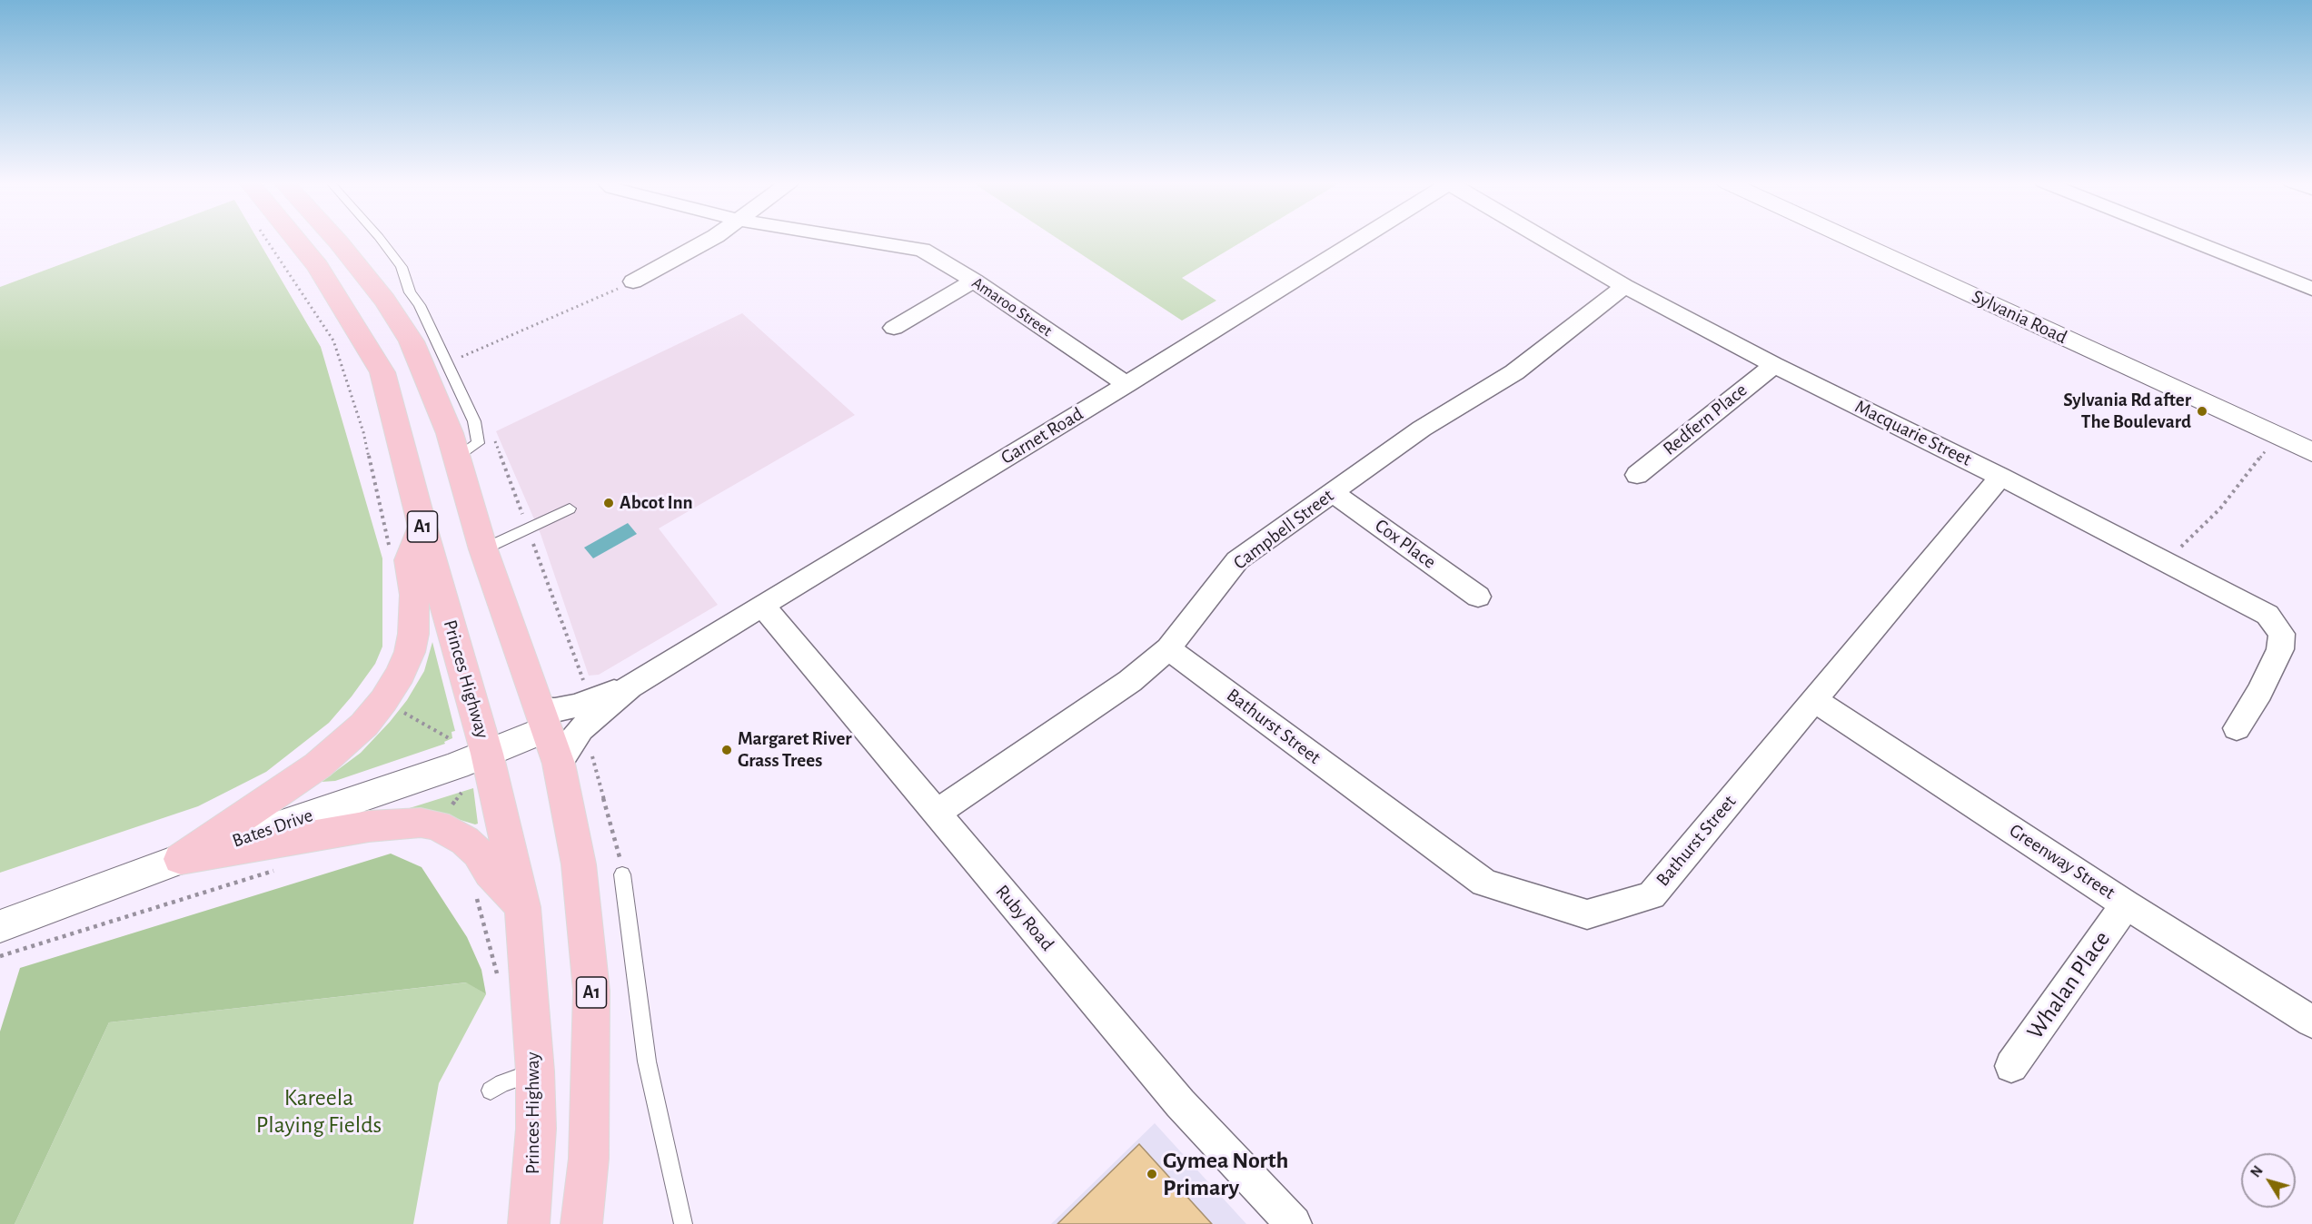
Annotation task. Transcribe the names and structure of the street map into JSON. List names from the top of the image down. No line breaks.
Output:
{"streets":{"highway":["A1","Princes Highway"],"street":["Amaroo Street","Sylvania Road","Redfern Place","Macquarie Street","Garnet Road","Campbell Street","Cox Place","Bathurst Street","Bates Drive","Greenway Street","Ruby Road","Whalan Place"]},"crossings":[["Amaroo Street","Garnet Road"],["Redfern Place","Macquarie Street"],["Macquarie Street","Campbell Street"],["Macquarie Street","Bathurst Street"],["Garnet Road","A1"],["Garnet Road","Bates Drive"],["Garnet Road","Ruby Road"],["A1","Bates Drive"],["Campbell Street","Cox Place"],["Campbell Street","Bathurst Street"],["Campbell Street","Ruby Road"],["Princes Highway","Bates Drive"],["Bathurst Street","Greenway Street"],["Greenway Street","Whalan Place"]],"parks":["Kareela Playing Fields"],"places":["Sylvania Rd after The Boulevard","Abcot Inn","Margaret River Grass Trees","Gymea North Primary"],"north":"top left"}
